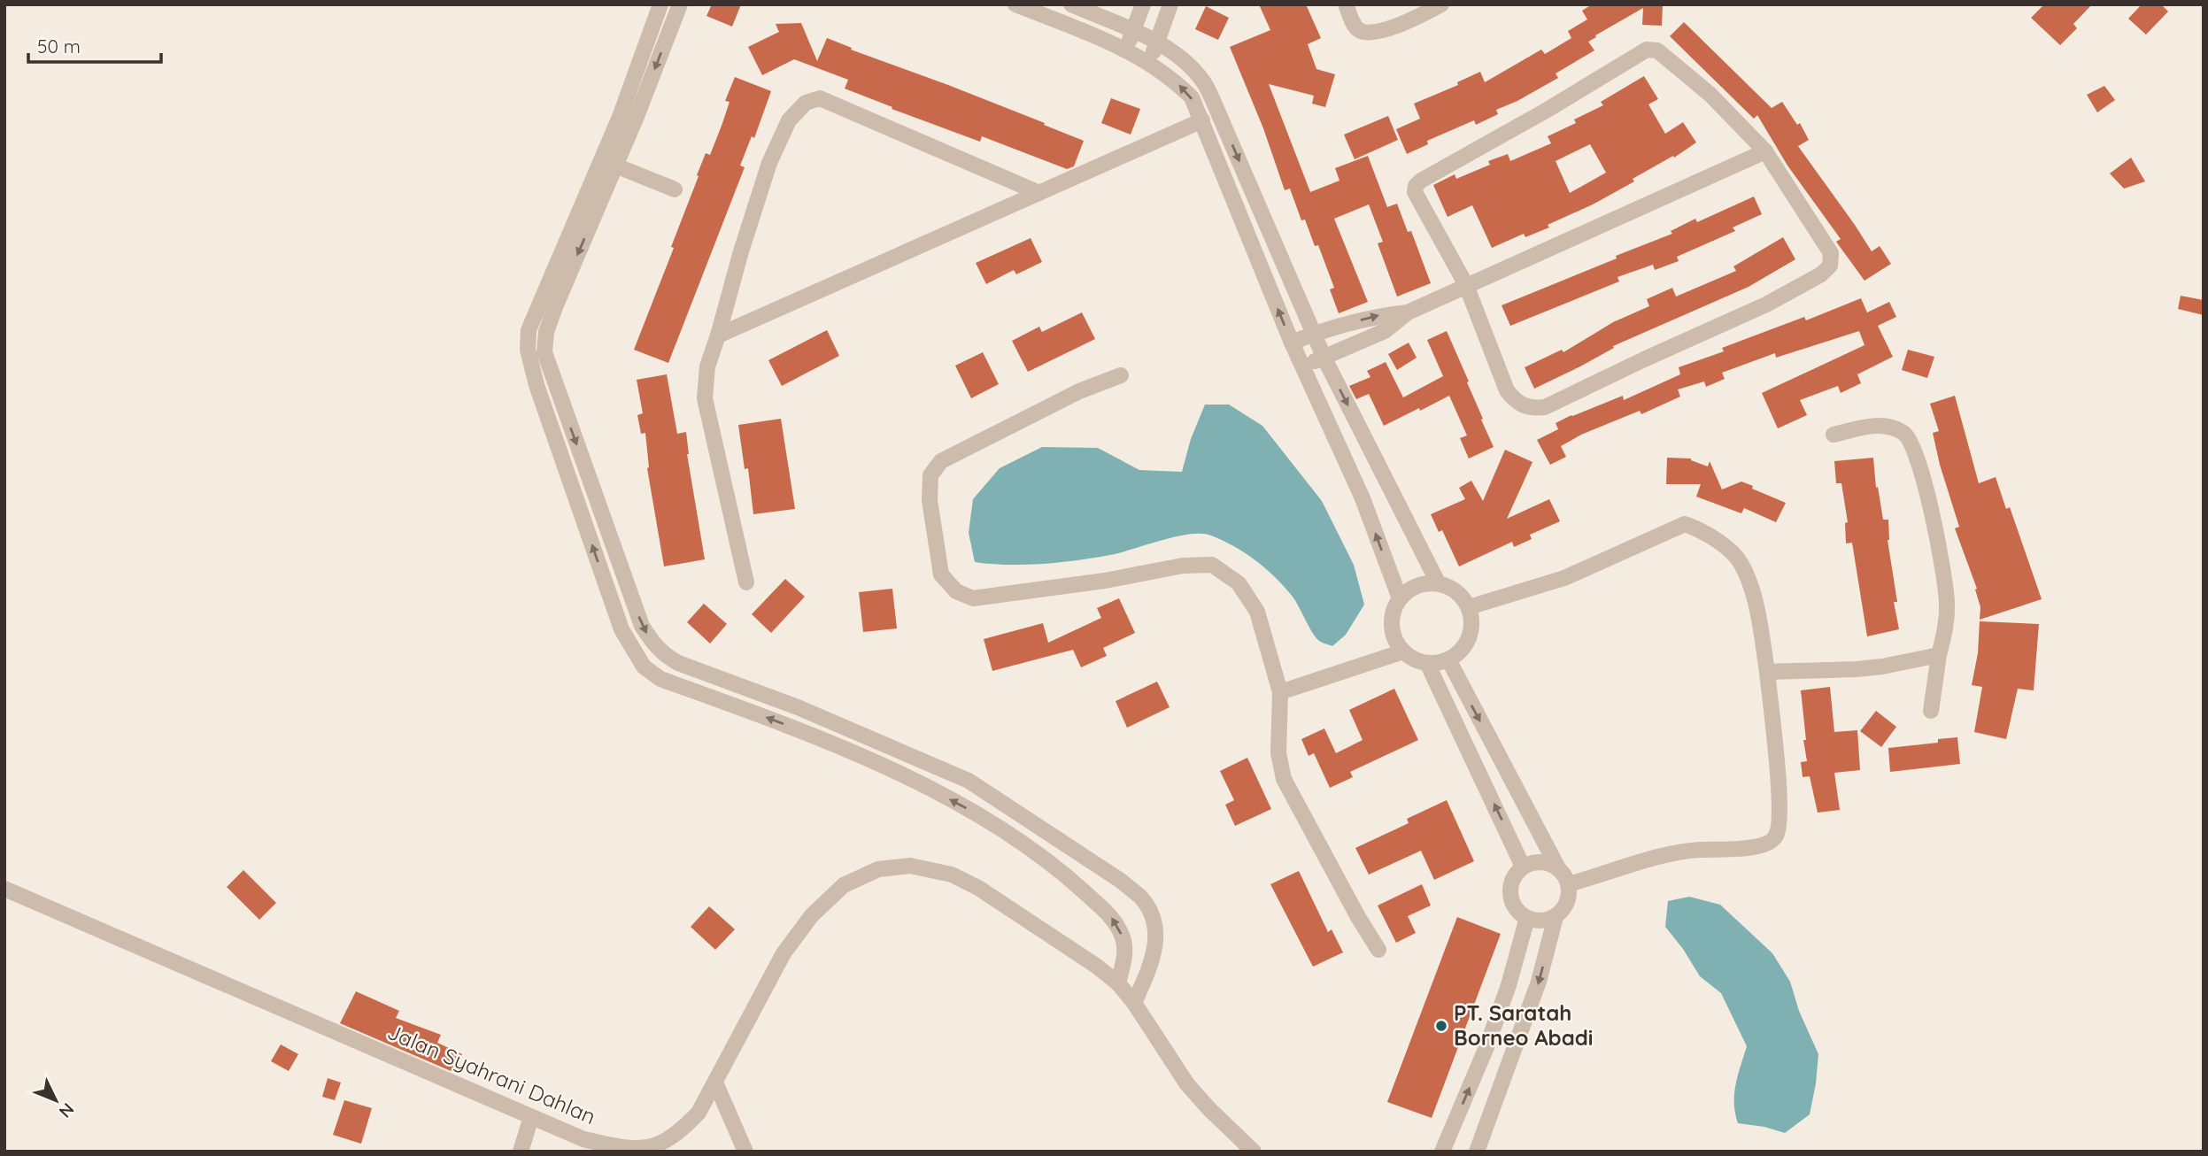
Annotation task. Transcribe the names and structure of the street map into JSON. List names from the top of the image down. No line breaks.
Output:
{"streets":{"street":["Jalan Syahrani Dahlan"]},"places":["PT. Saratah Borneo Abadi"],"scale_bar":"50 m","north":"bottom right"}
